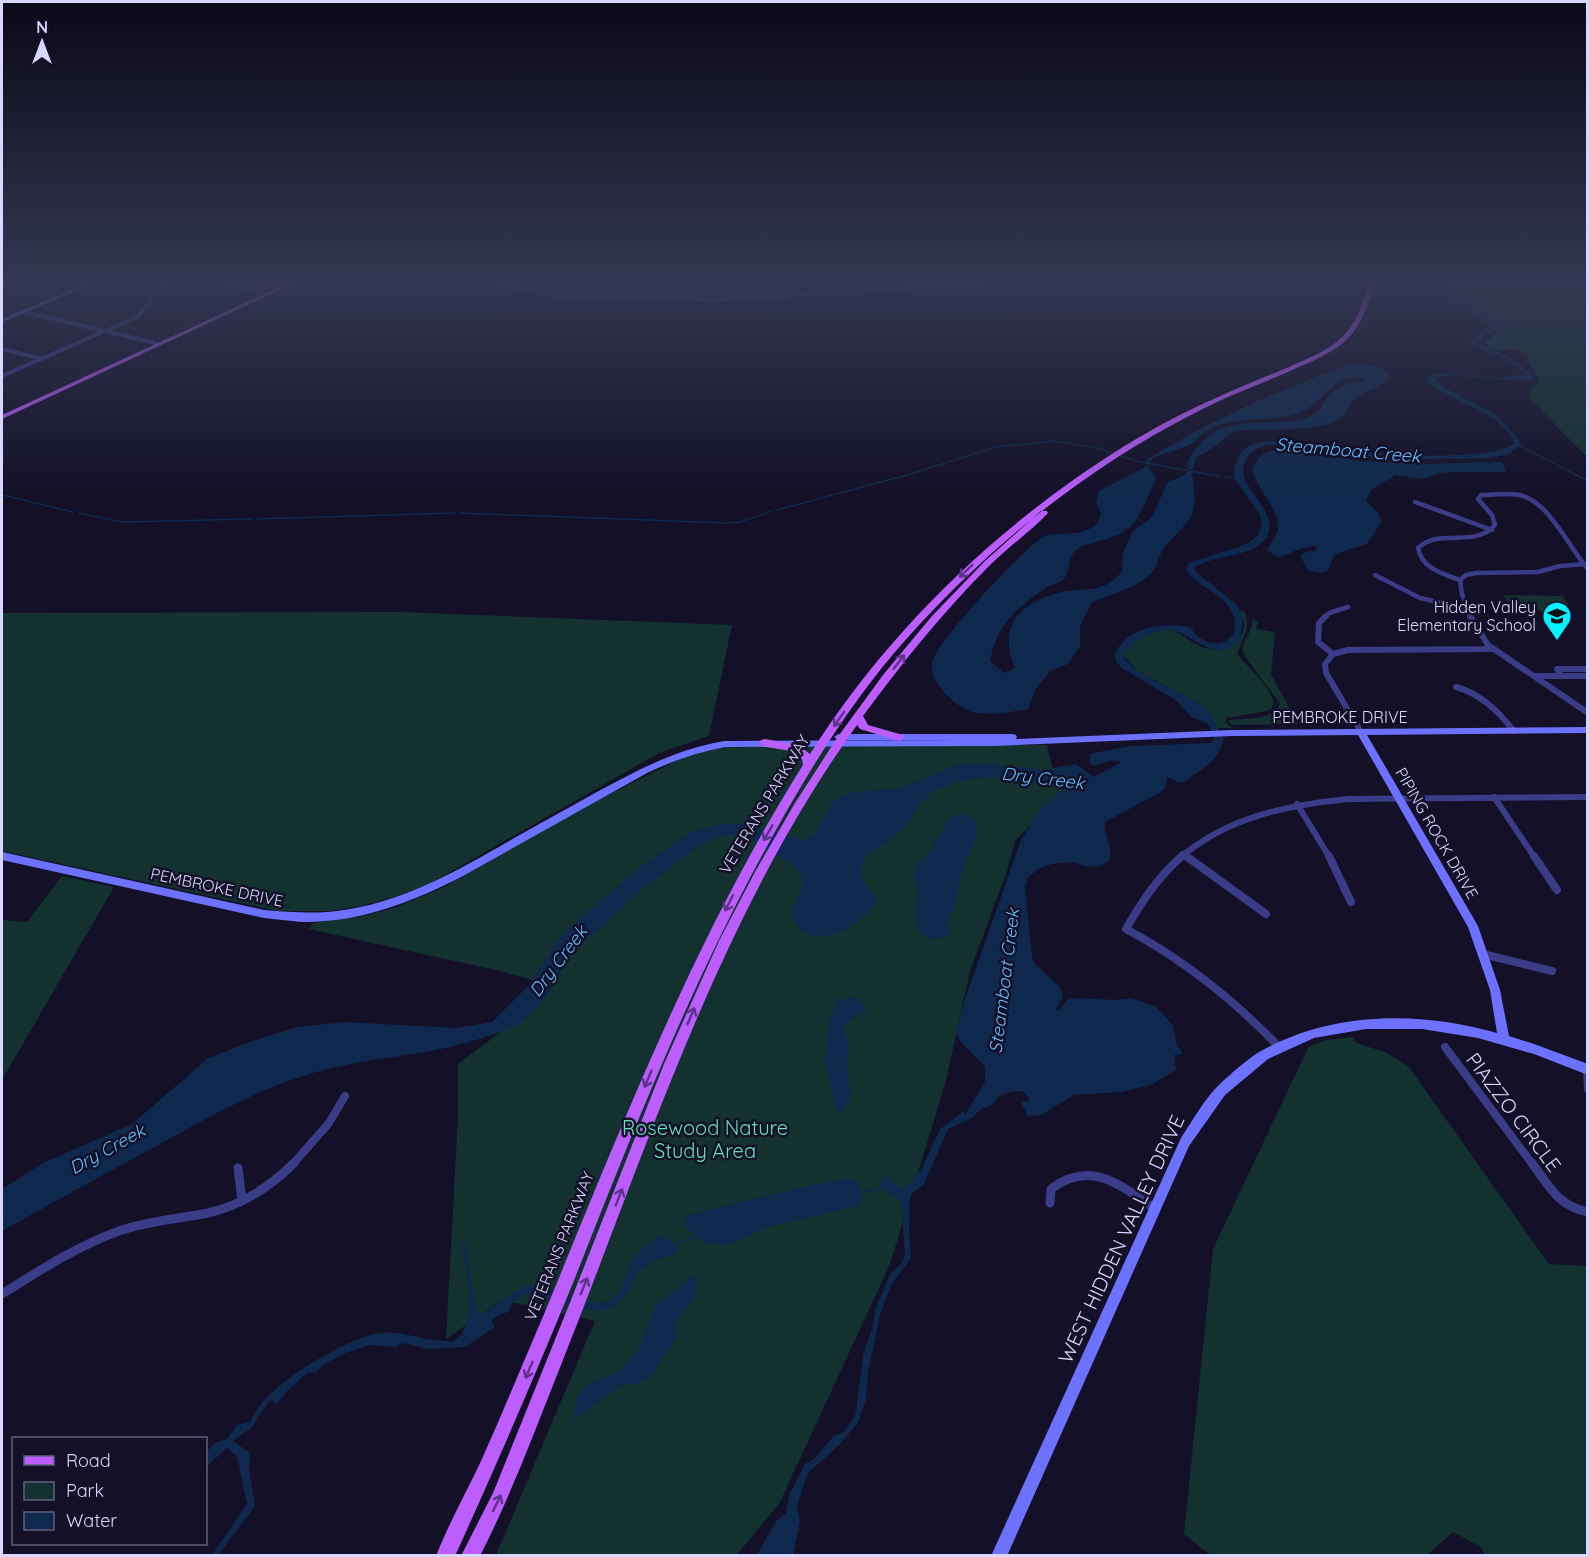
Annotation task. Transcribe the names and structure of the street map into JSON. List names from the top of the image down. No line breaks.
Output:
{"streets":{"main road":["VETERANS PARKWAY"],"street":["PEMBROKE DRIVE","PIPING ROCK DRIVE","PIAZZO CIRCLE","WEST HIDDEN VALLEY DRIVE"]},"crossings":[["PEMBROKE DRIVE","VETERANS PARKWAY"],["PEMBROKE DRIVE","PIPING ROCK DRIVE"],["PIPING ROCK DRIVE","WEST HIDDEN VALLEY DRIVE"]],"water":["Steamboat Creek","Dry Creek"],"parks":["Rosewood Nature Study Area"],"places":{"school or university":["Hidden Valley Elementary School"]},"legend":["Road","Park","Water"],"north":"top"}
